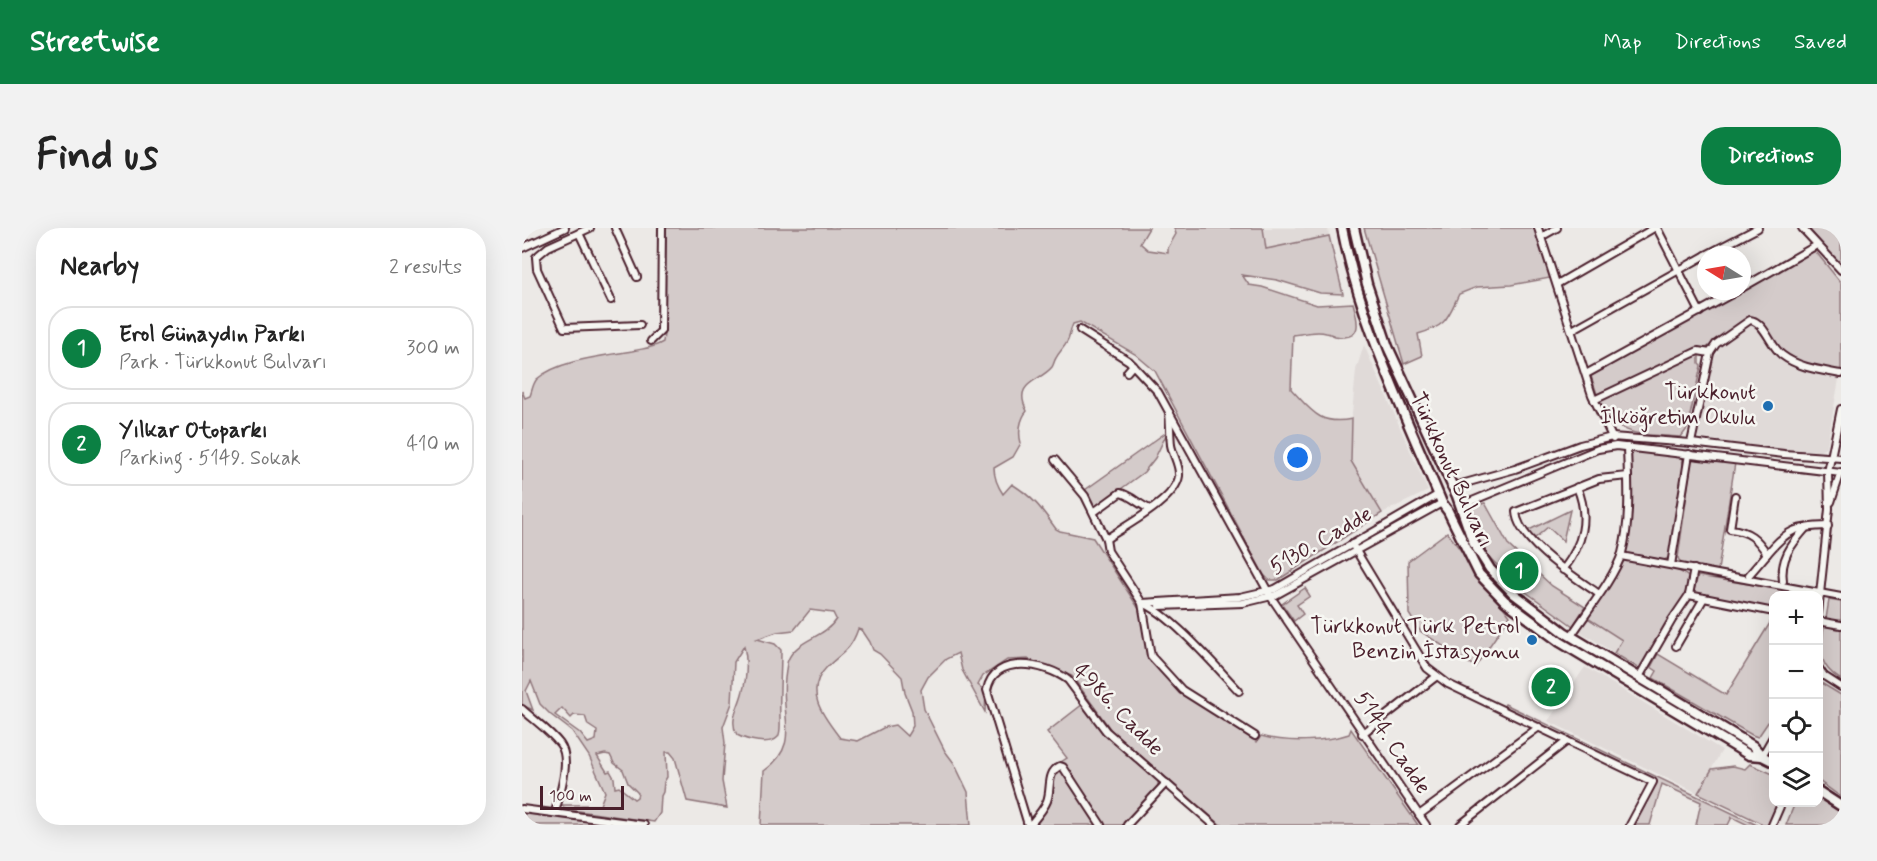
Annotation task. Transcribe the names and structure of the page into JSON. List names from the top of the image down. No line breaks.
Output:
{"streets":{"street":["Türkkonut Bulvarı","5130. Cadde","4986. Cadde","5144. Cadde"]},"crossings":[["Türkkonut Bulvarı","5130. Cadde"],["5130. Cadde","5144. Cadde"]],"places":["Türkkonut İlköğretim Okulu","Türkkonut Türk Petrol Benzin İstasyonu"],"scale_bar":"100 m","north":"left","page":{"header":"Streetwise","nav":["Map","Directions","Saved"],"buttons":"Directions","title":"Find us","heading":["Nearby","2 results"],"list":[{"mark":"1","name":"Erol Günaydın Parkı","note":"Park · Türkkonut Bulvarı","value":"300 m"},{"mark":"2","name":"Yılkar Otoparkı","note":"Parking · 5149. Sokak","value":"410 m"}],"pins":["1","2"],"map_buttons":["+","−"],"scale":"100 m"}}
